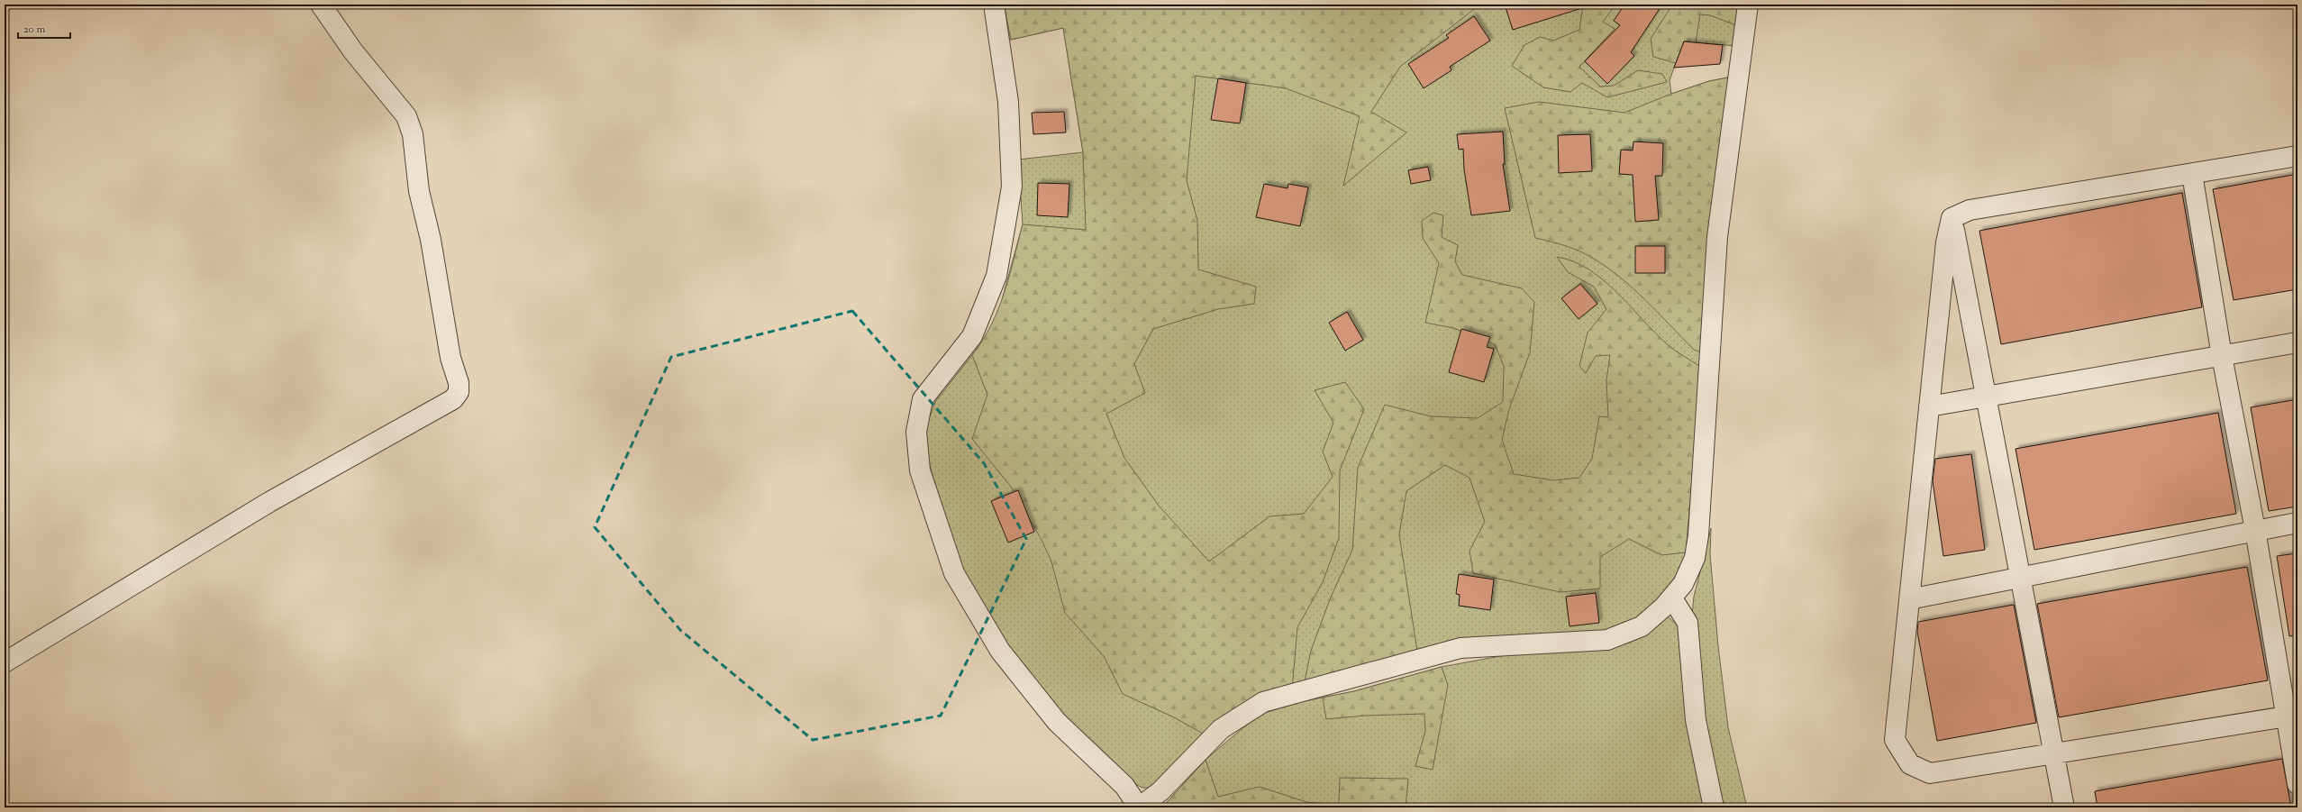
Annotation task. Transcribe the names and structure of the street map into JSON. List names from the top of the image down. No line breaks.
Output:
{"scale_bar":"20 m"}
